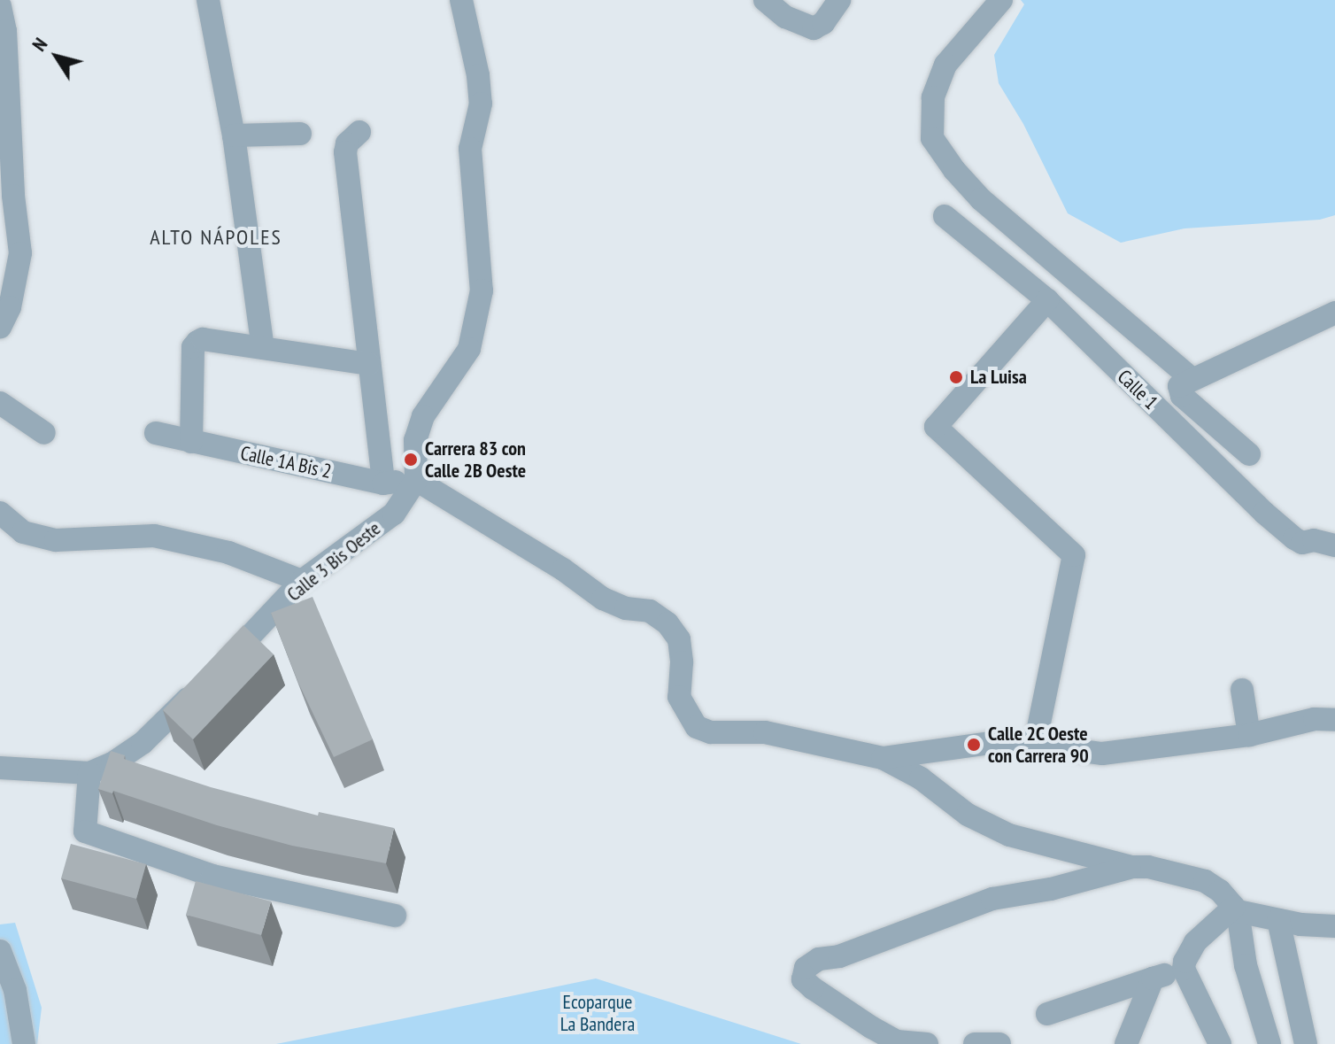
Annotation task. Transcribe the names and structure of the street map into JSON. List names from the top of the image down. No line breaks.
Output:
{"streets":{"street":["Calle 1","Calle 1A Bis 2","Calle 3 Bis Oeste"]},"crossings":[["Calle 1A Bis 2","Calle 3 Bis Oeste"]],"districts":["ALTO NÁPOLES"],"parks":["Ecoparque La Bandera"],"places":["La Luisa","Carrera 83 con Calle 2B Oeste","Calle 2C Oeste con Carrera 90"],"north":"top left"}
